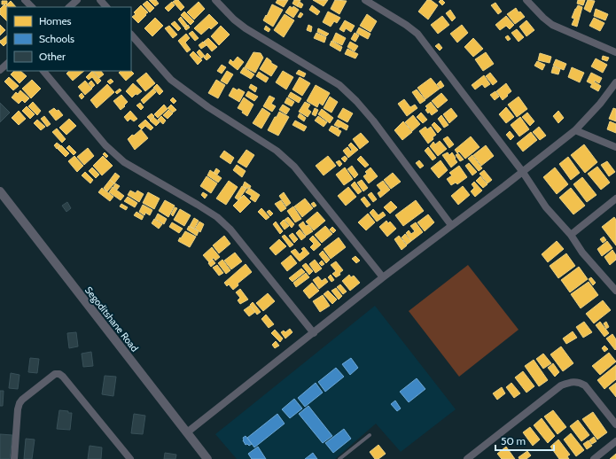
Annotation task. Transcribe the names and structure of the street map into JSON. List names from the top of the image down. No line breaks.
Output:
{"streets":{"street":["Segoditshane Road"]},"legend":["Homes","Schools","Other"],"scale_bar":"50 m"}
